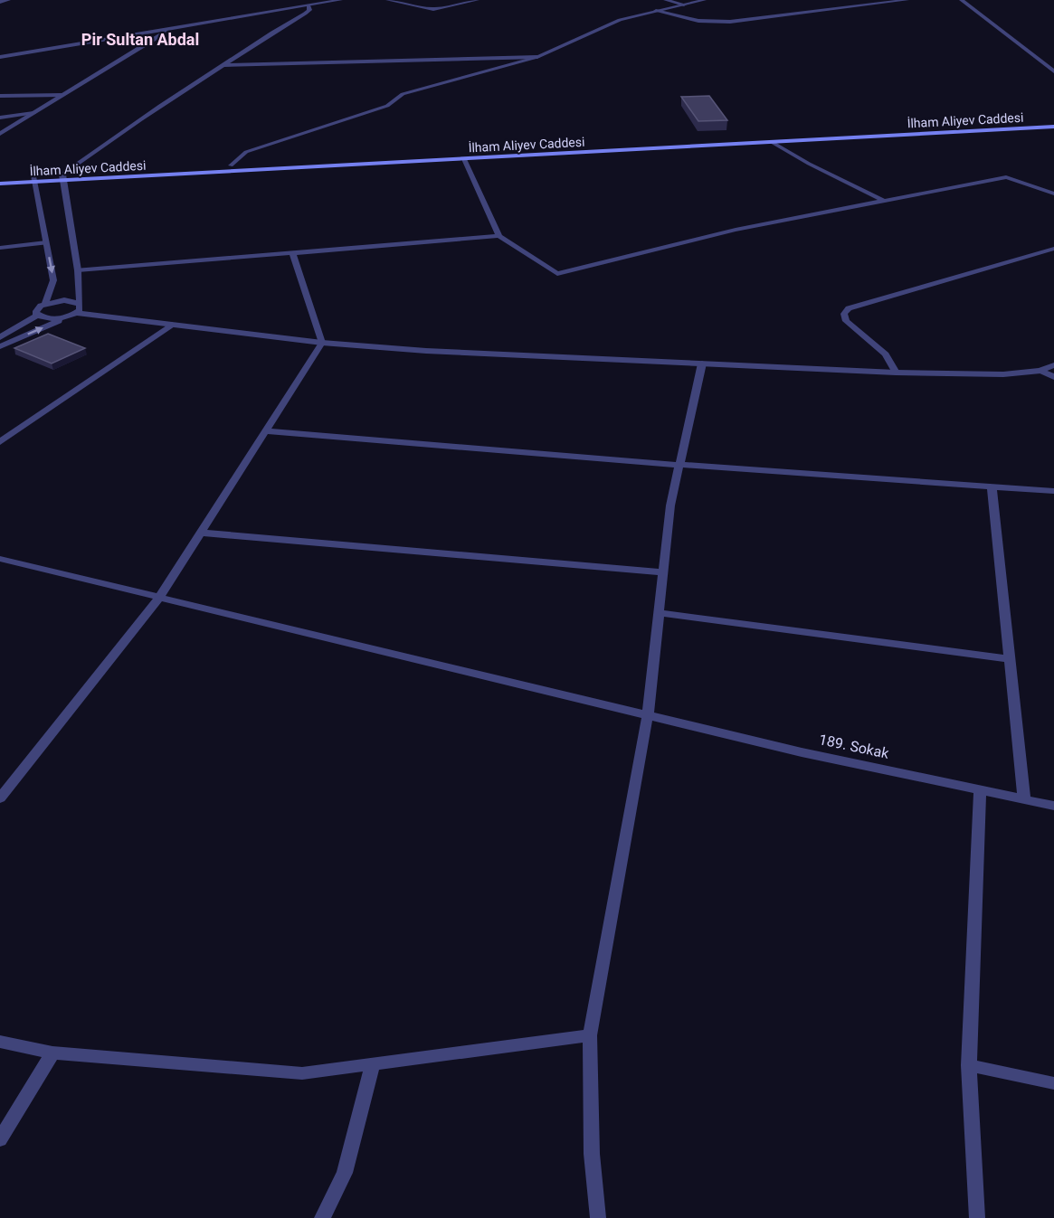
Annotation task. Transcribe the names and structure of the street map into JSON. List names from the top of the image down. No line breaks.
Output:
{"streets":{"main road":["İlham Aliyev Caddesi"],"street":["189. Sokak"]},"districts":["Pir Sultan Abdal"]}
